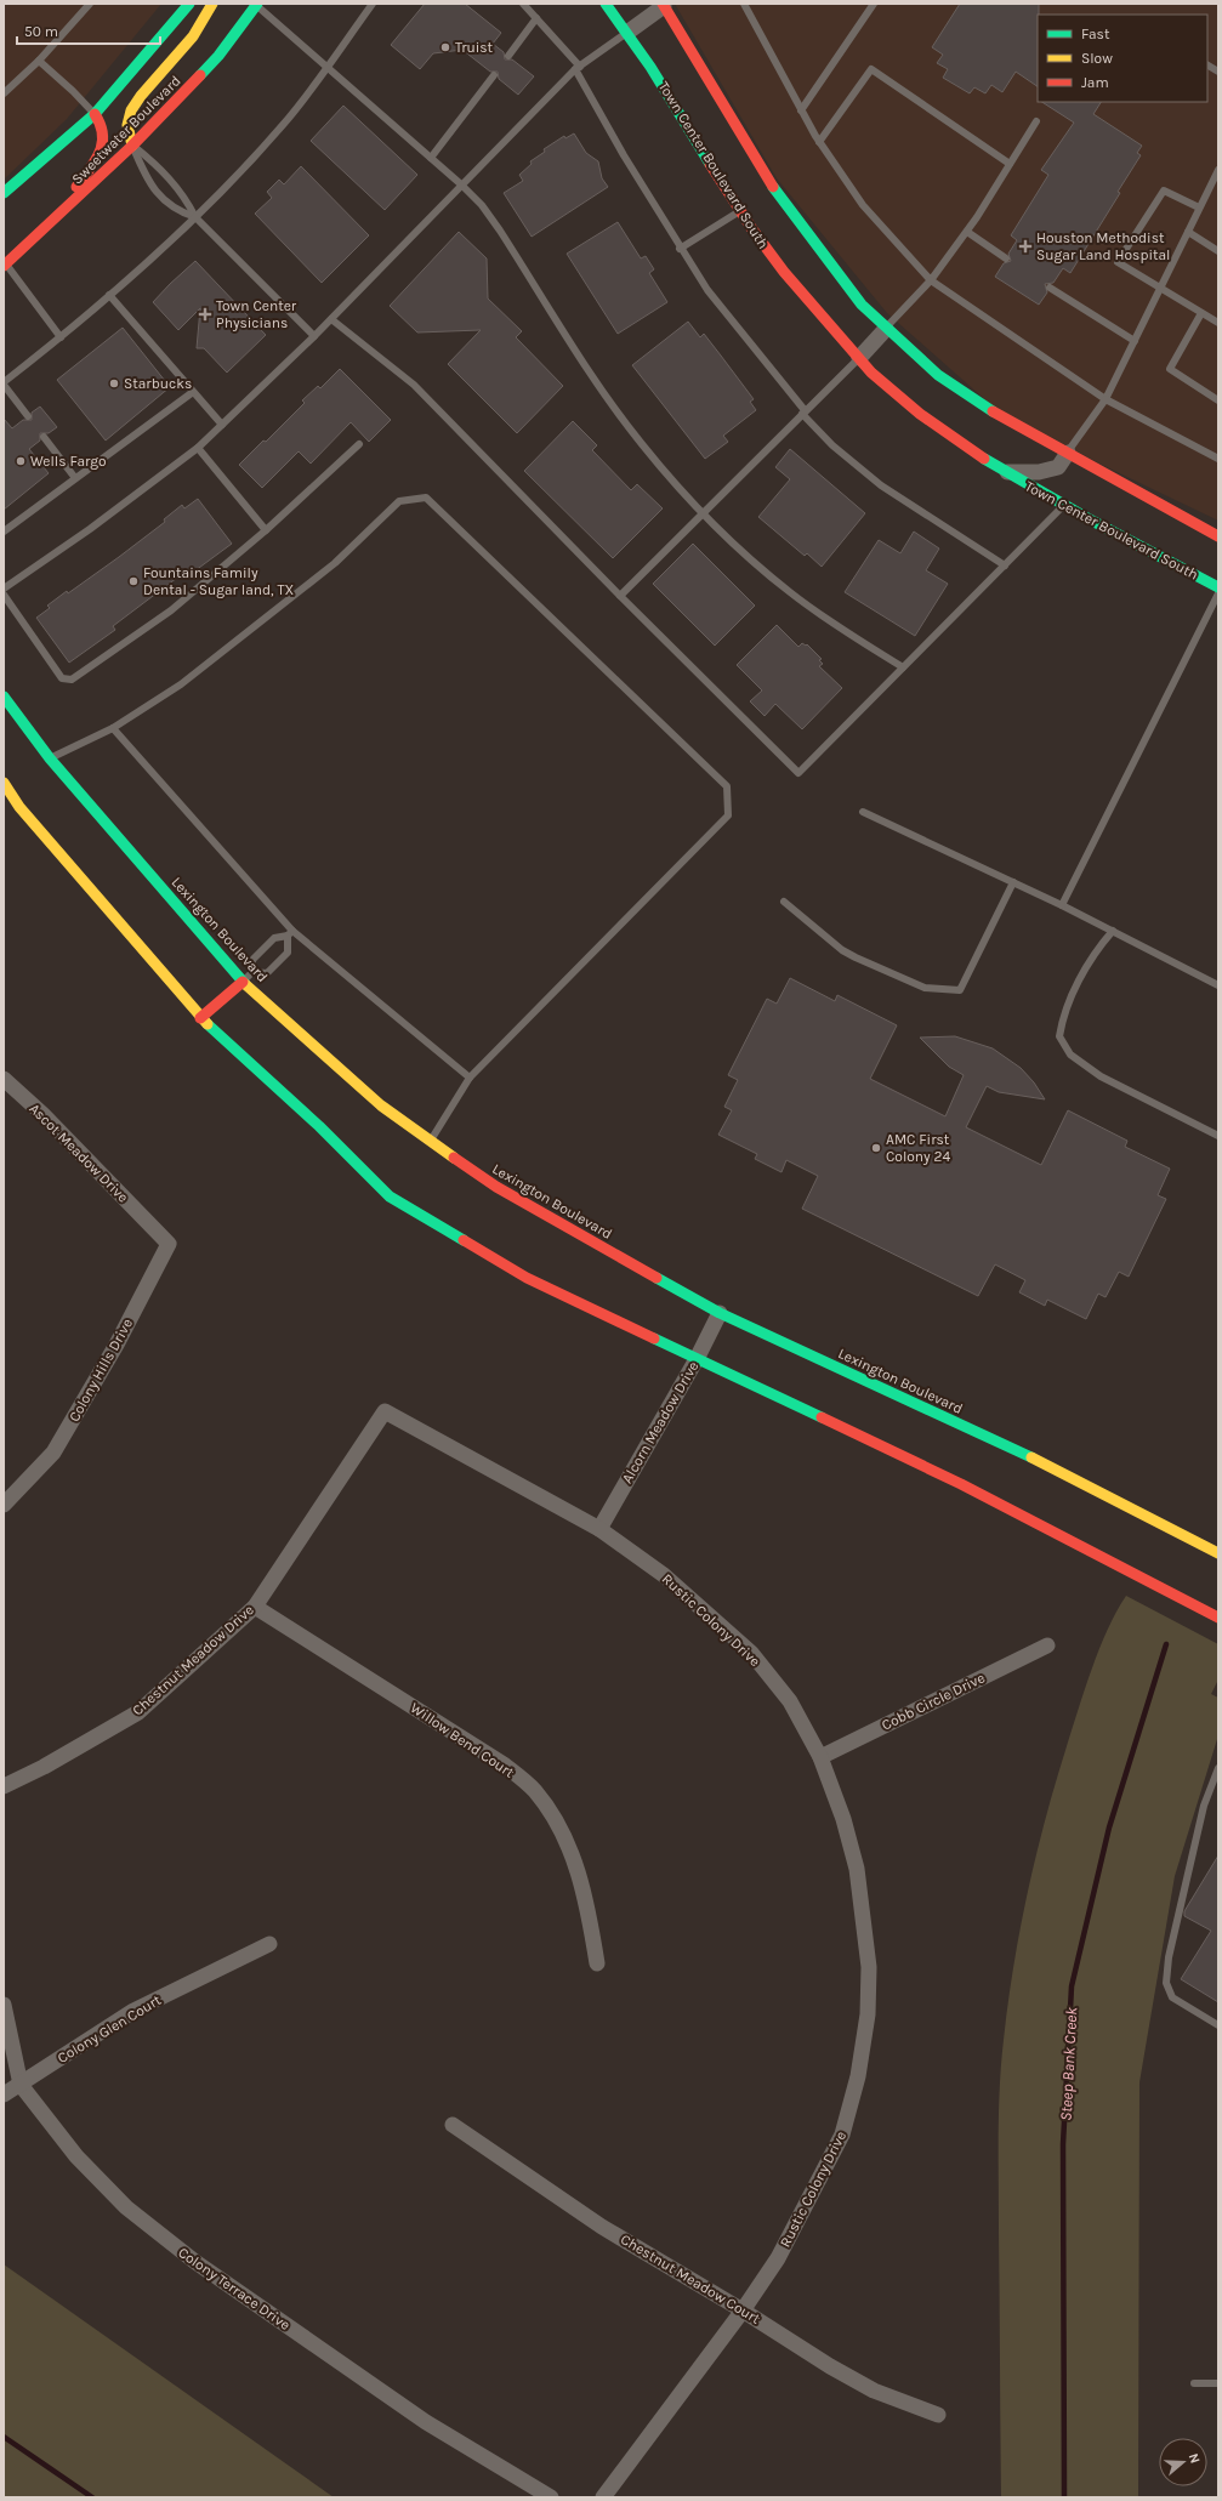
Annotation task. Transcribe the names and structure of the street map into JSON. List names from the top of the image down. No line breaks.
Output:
{"streets":{"main road":["Sweetwater Boulevard","Town Center Boulevard South","Lexington Boulevard"],"street":["Ascot Meadow Drive","Colony Hills Drive","Alcorn Meadow Drive","Rustic Colony Drive","Chestnut Meadow Drive","Cobb Circle Drive","Willow Bend Court","Colony Glen Court","Chestnut Meadow Court","Colony Terrace Drive"]},"crossings":[["Lexington Boulevard","Alcorn Meadow Drive"],["Ascot Meadow Drive","Colony Hills Drive"],["Alcorn Meadow Drive","Rustic Colony Drive"],["Rustic Colony Drive","Chestnut Meadow Drive"],["Rustic Colony Drive","Cobb Circle Drive"],["Rustic Colony Drive","Chestnut Meadow Court"],["Chestnut Meadow Drive","Willow Bend Court"],["Colony Glen Court","Colony Terrace Drive"]],"water":["Steep Bank Creek"],"places":{"other":["Truist","Starbucks","Wells Fargo","Fountains Family Dental - Sugar land, TX","AMC First Colony 24"],"health":["Houston Methodist Sugar Land Hospital","Town Center Physicians"]},"legend":["Fast","Slow","Jam"],"scale_bar":"50 m","north":"right"}
